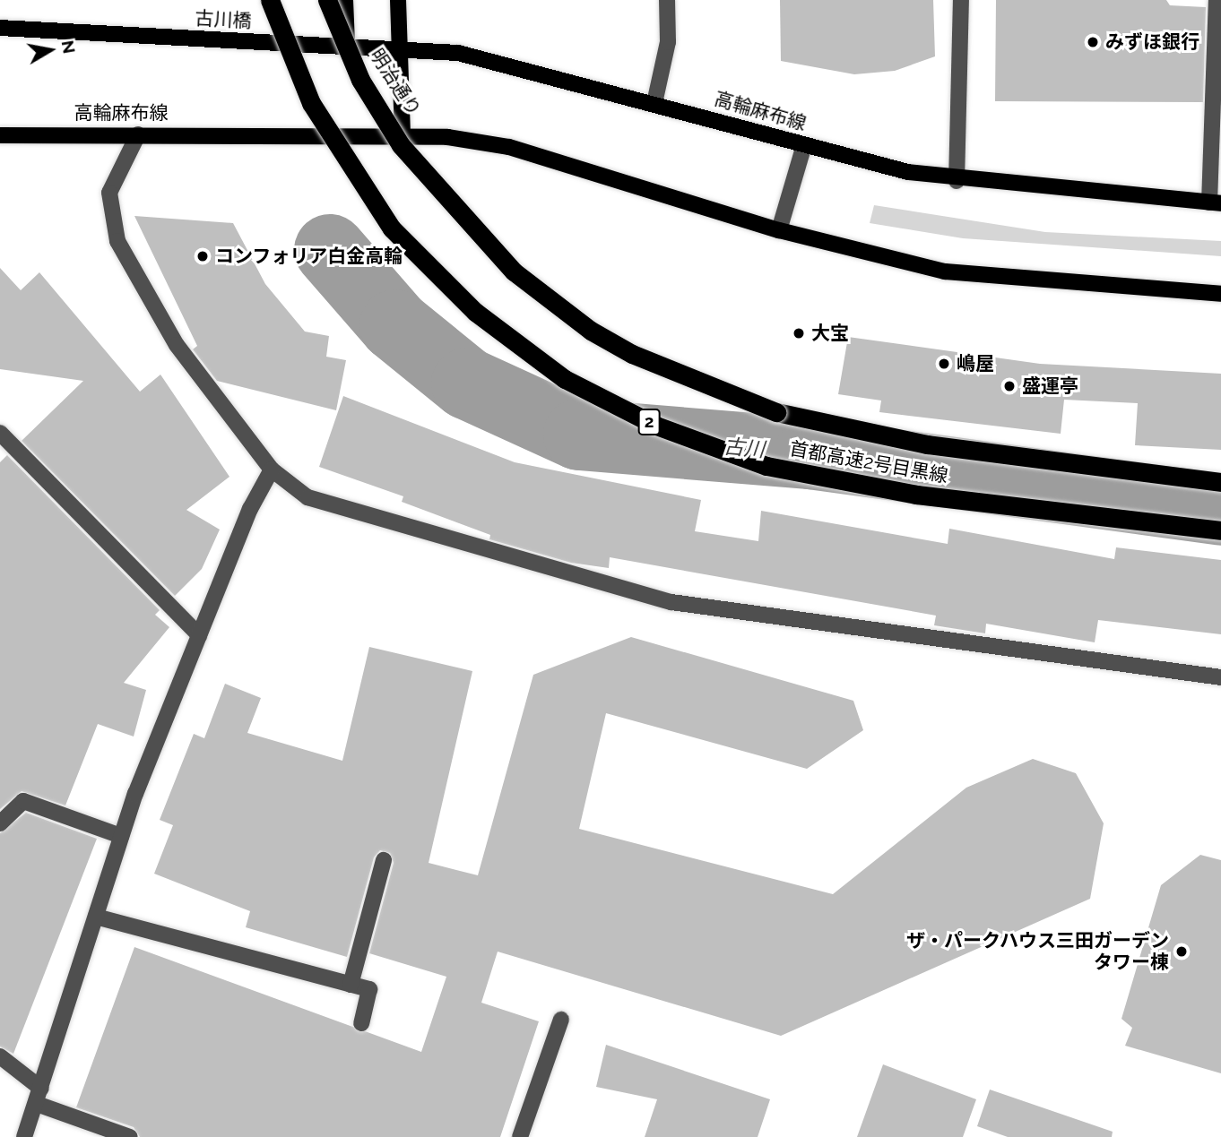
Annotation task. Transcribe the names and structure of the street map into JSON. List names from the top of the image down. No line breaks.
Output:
{"streets":{"highway":["2","首都高速2号目黒線"],"main road":["古川橋","明治通り","高輪麻布線"]},"crossings":[["古川橋","高輪麻布線"],["明治通り","高輪麻布線"]],"water":["古川"],"places":["みずほ銀行","コンフォリア白金高輪","大宝","嶋屋","盛運亭","ザ・パークハウス三田ガーデン タワー棟"],"north":"right"}
